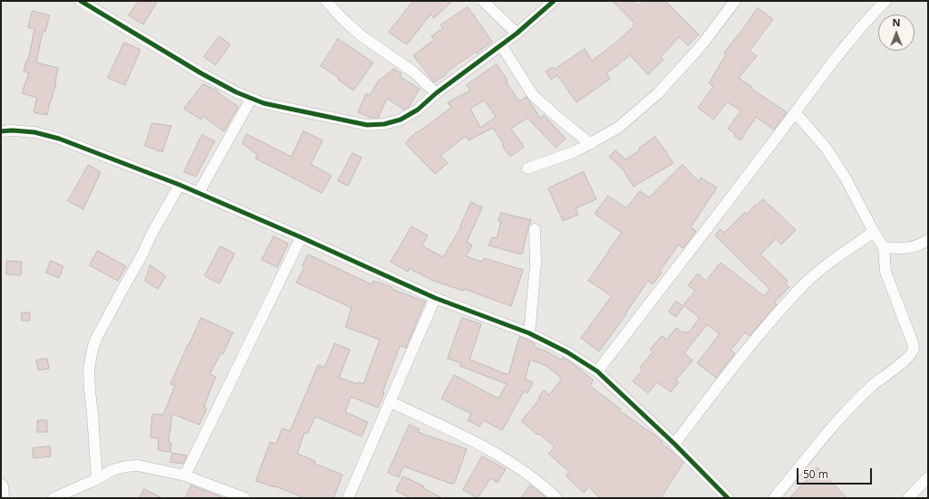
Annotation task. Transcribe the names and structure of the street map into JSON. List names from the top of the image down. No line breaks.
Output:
{"scale_bar":"50 m","north":"top"}
